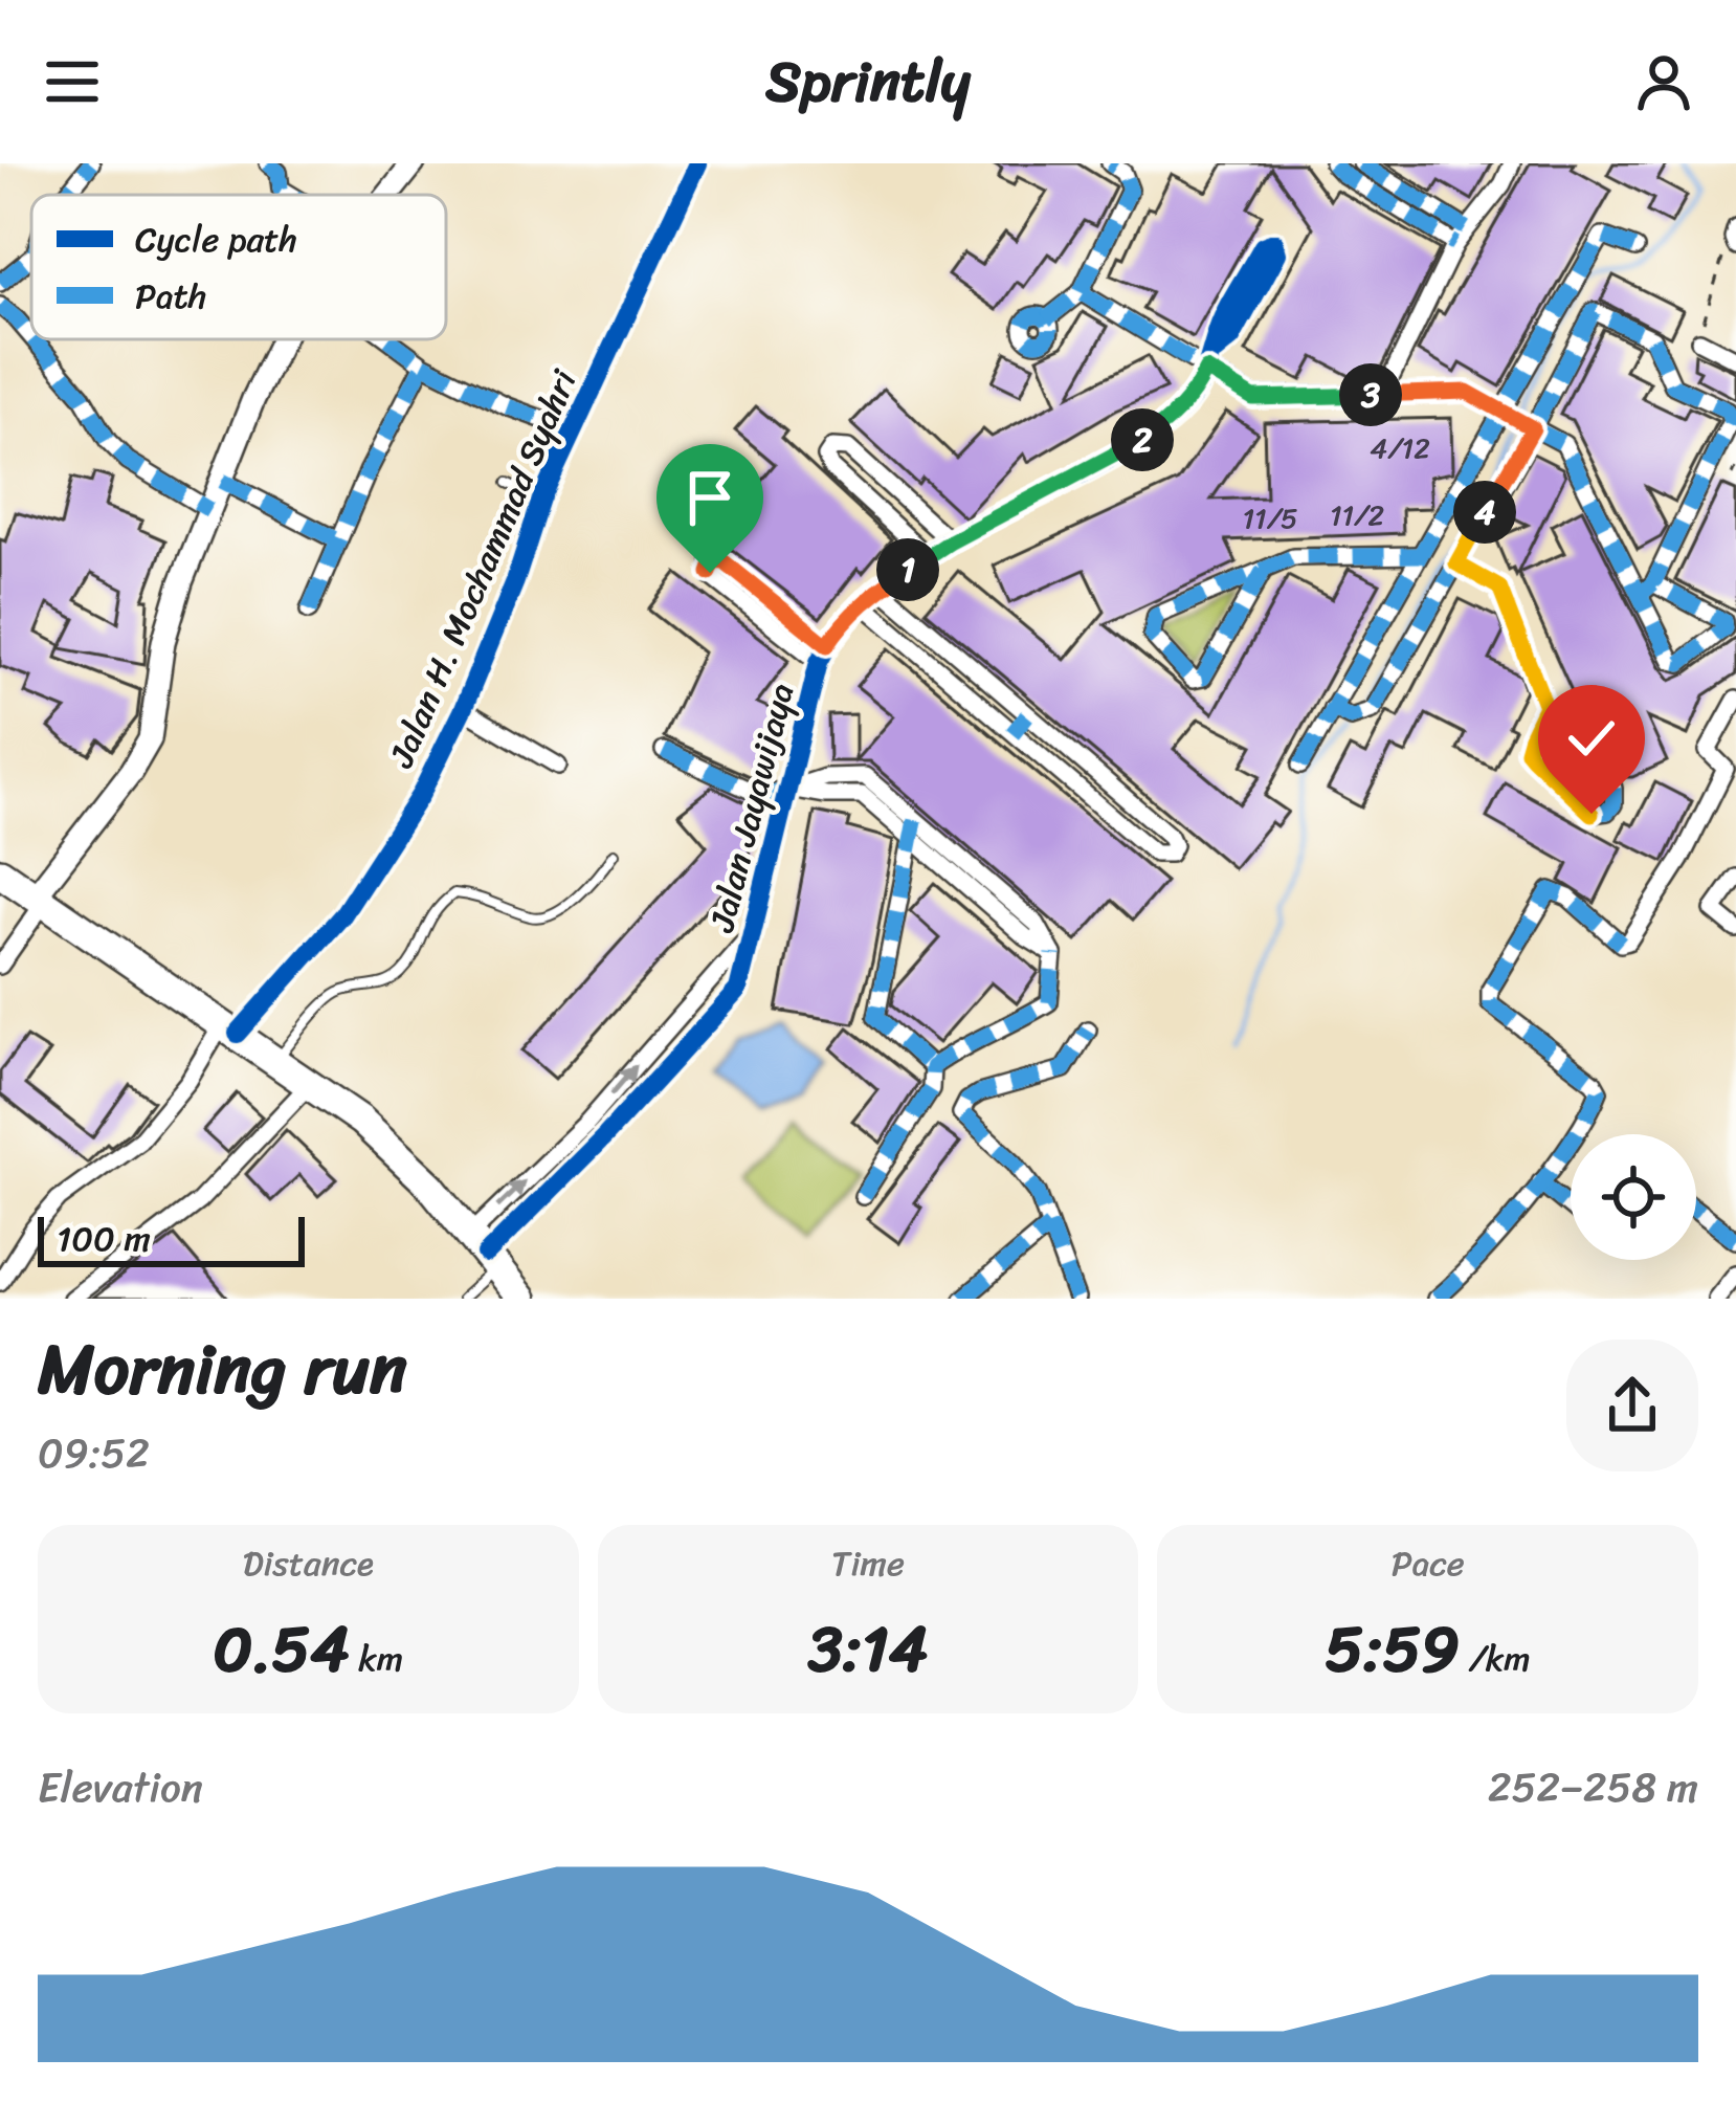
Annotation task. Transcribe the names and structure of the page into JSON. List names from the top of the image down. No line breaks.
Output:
{"streets":{"street":["Jalan H. Mochammad Syahri","Jalan Jayawijaya"]},"house_numbers":["4/12","11/2","11/5"],"legend":["Cycle path","Path"],"scale_bar":"100 m","page":{"header":"Sprintly","pins":["3","2","4","1"],"scale":"100 m","heading":["Morning run","09:52"],"stats":[["Distance","0.54 km"],["Time","3:14"],["Pace","5:59 /km"]],"chart":["Elevation","252–258 m"]}}
